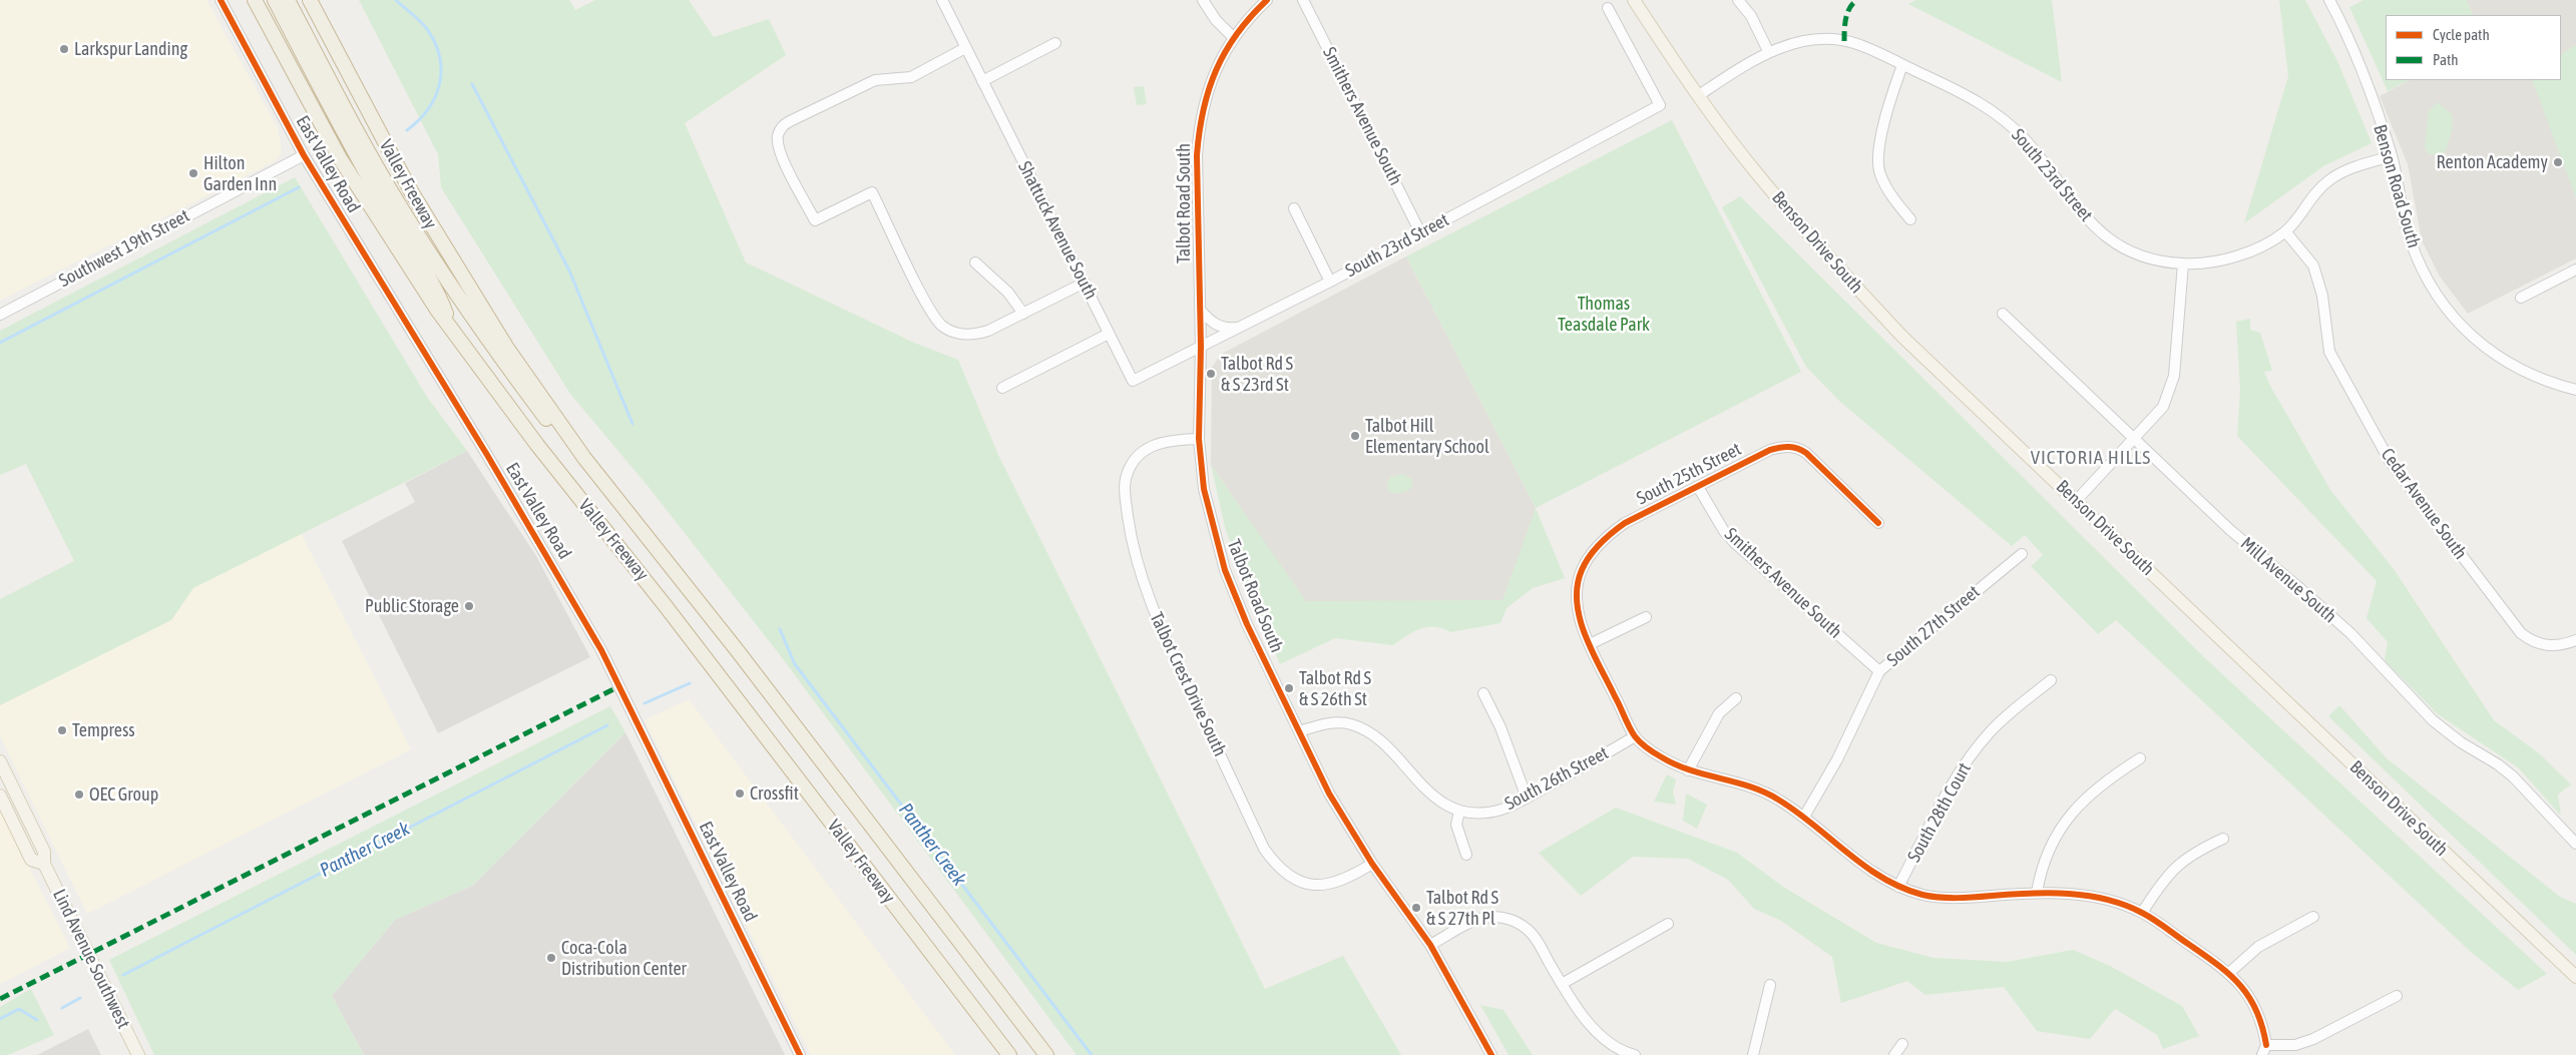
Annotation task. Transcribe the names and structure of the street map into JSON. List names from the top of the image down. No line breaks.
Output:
{"streets":{"highway":["Valley Freeway"],"main road":["Benson Drive South","Lind Avenue Southwest"],"street":["Smithers Avenue South","East Valley Road","South 23rd Street","Benson Road South","Talbot Road South","Shattuck Avenue South","Southwest 19th Street","South 25th Street","Cedar Avenue South","Mill Avenue South","South 27th Street","Talbot Crest Drive South","South 26th Street","South 28th Court"]},"crossings":[["Smithers Avenue South","South 23rd Street"],["Smithers Avenue South","South 25th Street"],["Smithers Avenue South","South 27th Street"],["East Valley Road","Southwest 19th Street"],["South 23rd Street","Talbot Road South"],["South 23rd Street","Shattuck Avenue South"],["South 23rd Street","Benson Drive South"],["Talbot Road South","Talbot Crest Drive South"],["Talbot Road South","South 26th Street"],["South 25th Street","South 26th Street"]],"districts":["VICTORIA HILLS"],"water":["Panther Creek"],"parks":["Thomas Teasdale Park"],"places":["Larkspur Landing","Renton Academy","Hilton Garden Inn","Talbot Rd S & S 23rd St","Talbot Hill Elementary School","Public Storage","Talbot Rd S & S 26th St","Tempress","Crossfit","OEC Group","Talbot Rd S & S 27th Pl","Coca-Cola Distribution Center"],"legend":["Cycle path","Path"]}
